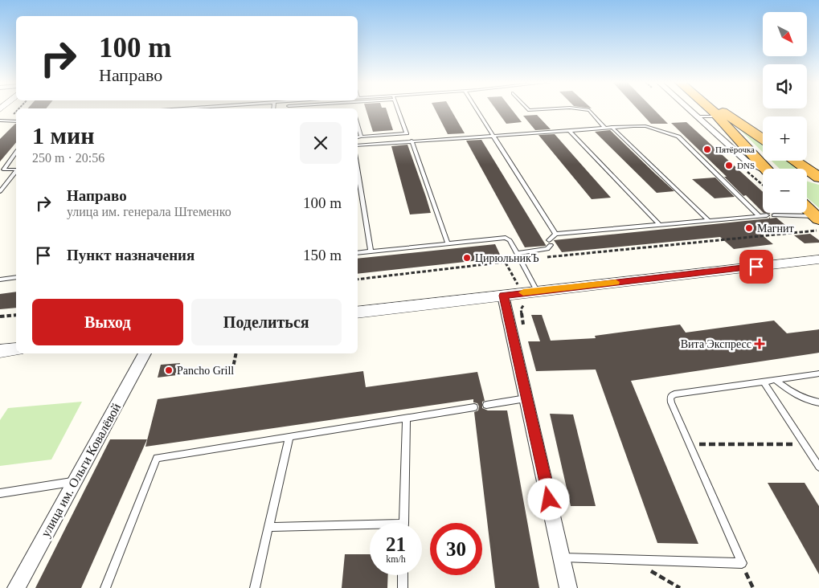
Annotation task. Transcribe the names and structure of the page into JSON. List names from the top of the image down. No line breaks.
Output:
{"streets":{"street":["улица им. Ольги Ковалёвой"]},"places":{"other":["Пятёрочка","DNS","Магнит","ЦирюльникЪ","Pancho Grill"],"health":["Вита Экспресс"]},"north":"bottom right","page":{"map_buttons":["+","−"],"turn":["100 m","Направо"],"heading":["1 мин","250 m · 20:56"],"list":[{"name":"Направо","note":"улица им. генерала Штеменко","value":"100 m"},{"name":"Пункт назначения","value":"150 m"}],"buttons":["Выход","Поделиться"],"speed":"21 km/h","limit":"30"}}
